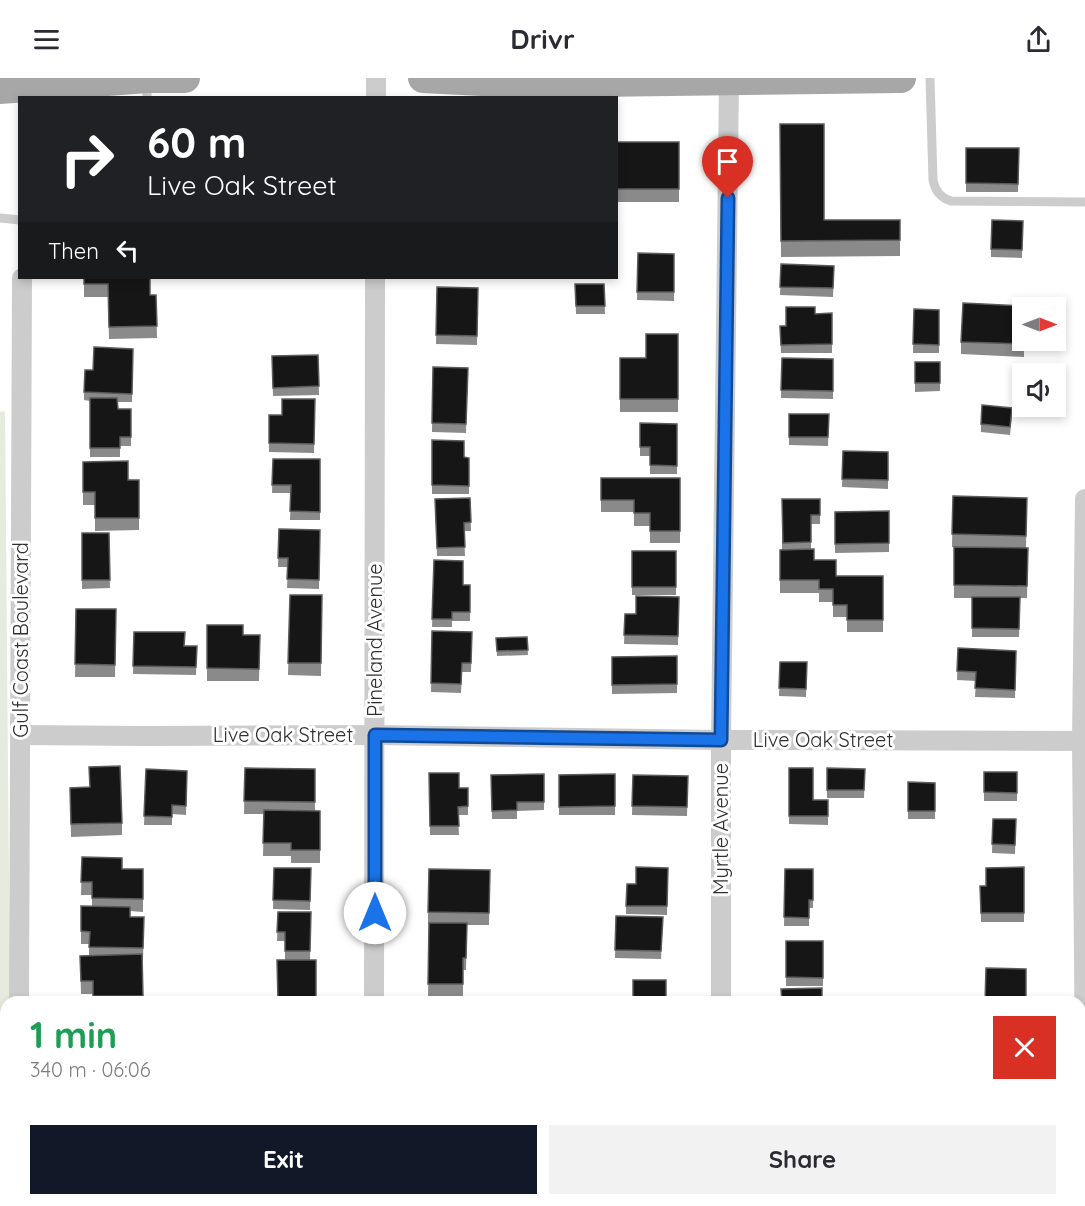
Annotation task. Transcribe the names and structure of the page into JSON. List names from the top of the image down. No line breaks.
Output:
{"streets":{"street":["Gulf Coast Boulevard","Pineland Avenue","Live Oak Street","Myrtle Avenue"]},"crossings":[["Gulf Coast Boulevard","Live Oak Street"],["Pineland Avenue","Live Oak Street"],["Live Oak Street","Myrtle Avenue"]],"north":"right","page":{"header":"Drivr","turn":["60 m","Live Oak Street"],"then":"Then","heading":["1 min","340 m · 06:06"],"buttons":["Exit","Share"]}}
